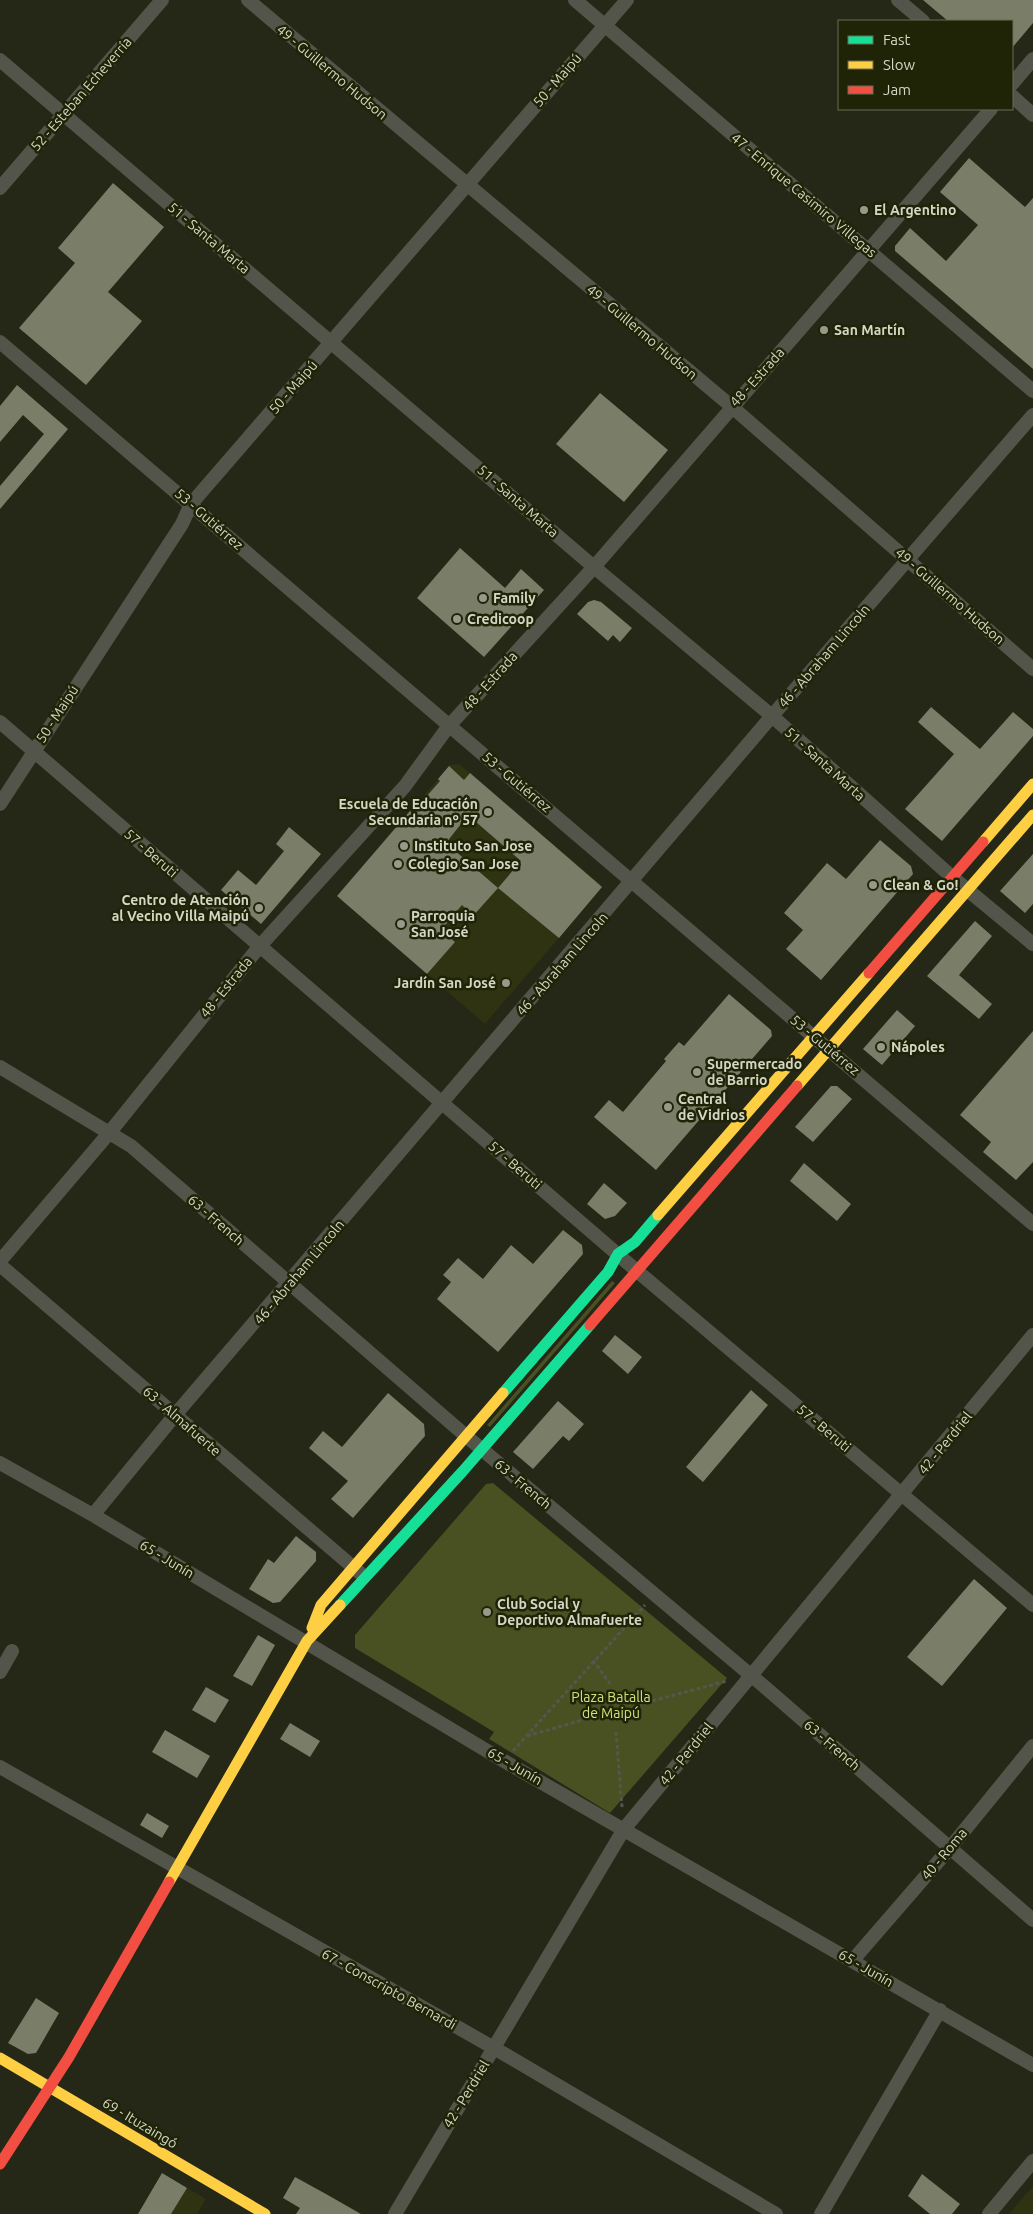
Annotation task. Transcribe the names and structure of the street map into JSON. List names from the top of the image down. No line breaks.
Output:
{"streets":{"main road":["69 - Ituzaingó"],"street":["49 - Guillermo Hudson","50 - Maipú","52 - Esteban Echeverría","47 - Enrique Casimiro Villegas","51 - Santa Marta","48 - Estrada","53 - Gutiérrez","46 - Abraham Lincoln","57 - Beruti","63 - French","63 - Almafuerte","42 - Perdriel","65 - Junín","40 - Roma","67 - Conscripto Bernardi"]},"crossings":[["49 - Guillermo Hudson","50 - Maipú"],["49 - Guillermo Hudson","48 - Estrada"],["49 - Guillermo Hudson","46 - Abraham Lincoln"],["50 - Maipú","47 - Enrique Casimiro Villegas"],["50 - Maipú","51 - Santa Marta"],["50 - Maipú","53 - Gutiérrez"],["50 - Maipú","57 - Beruti"],["52 - Esteban Echeverría","51 - Santa Marta"],["47 - Enrique Casimiro Villegas","48 - Estrada"],["51 - Santa Marta","48 - Estrada"],["51 - Santa Marta","46 - Abraham Lincoln"],["48 - Estrada","53 - Gutiérrez"],["48 - Estrada","57 - Beruti"],["48 - Estrada","63 - French"],["48 - Estrada","63 - Almafuerte"],["53 - Gutiérrez","46 - Abraham Lincoln"],["46 - Abraham Lincoln","57 - Beruti"],["46 - Abraham Lincoln","63 - French"],["46 - Abraham Lincoln","63 - Almafuerte"],["46 - Abraham Lincoln","65 - Junín"],["57 - Beruti","42 - Perdriel"],["63 - French","42 - Perdriel"],["63 - French","40 - Roma"],["42 - Perdriel","65 - Junín"],["42 - Perdriel","67 - Conscripto Bernardi"],["65 - Junín","40 - Roma"]],"parks":["Plaza Batalla de Maipú"],"places":["El Argentino","San Martín","Family","Credicoop","Escuela de Educación Secundaria nº 57","Instituto San Jose","Colegio San Jose","Clean & Go!","Centro de Atención al Vecino Villa Maipú","Parroquia San José","Jardín San José","Nápoles","Supermercado de Barrio","Central de Vidrios","Club Social y Deportivo Almafuerte"],"legend":["Fast","Slow","Jam"]}
